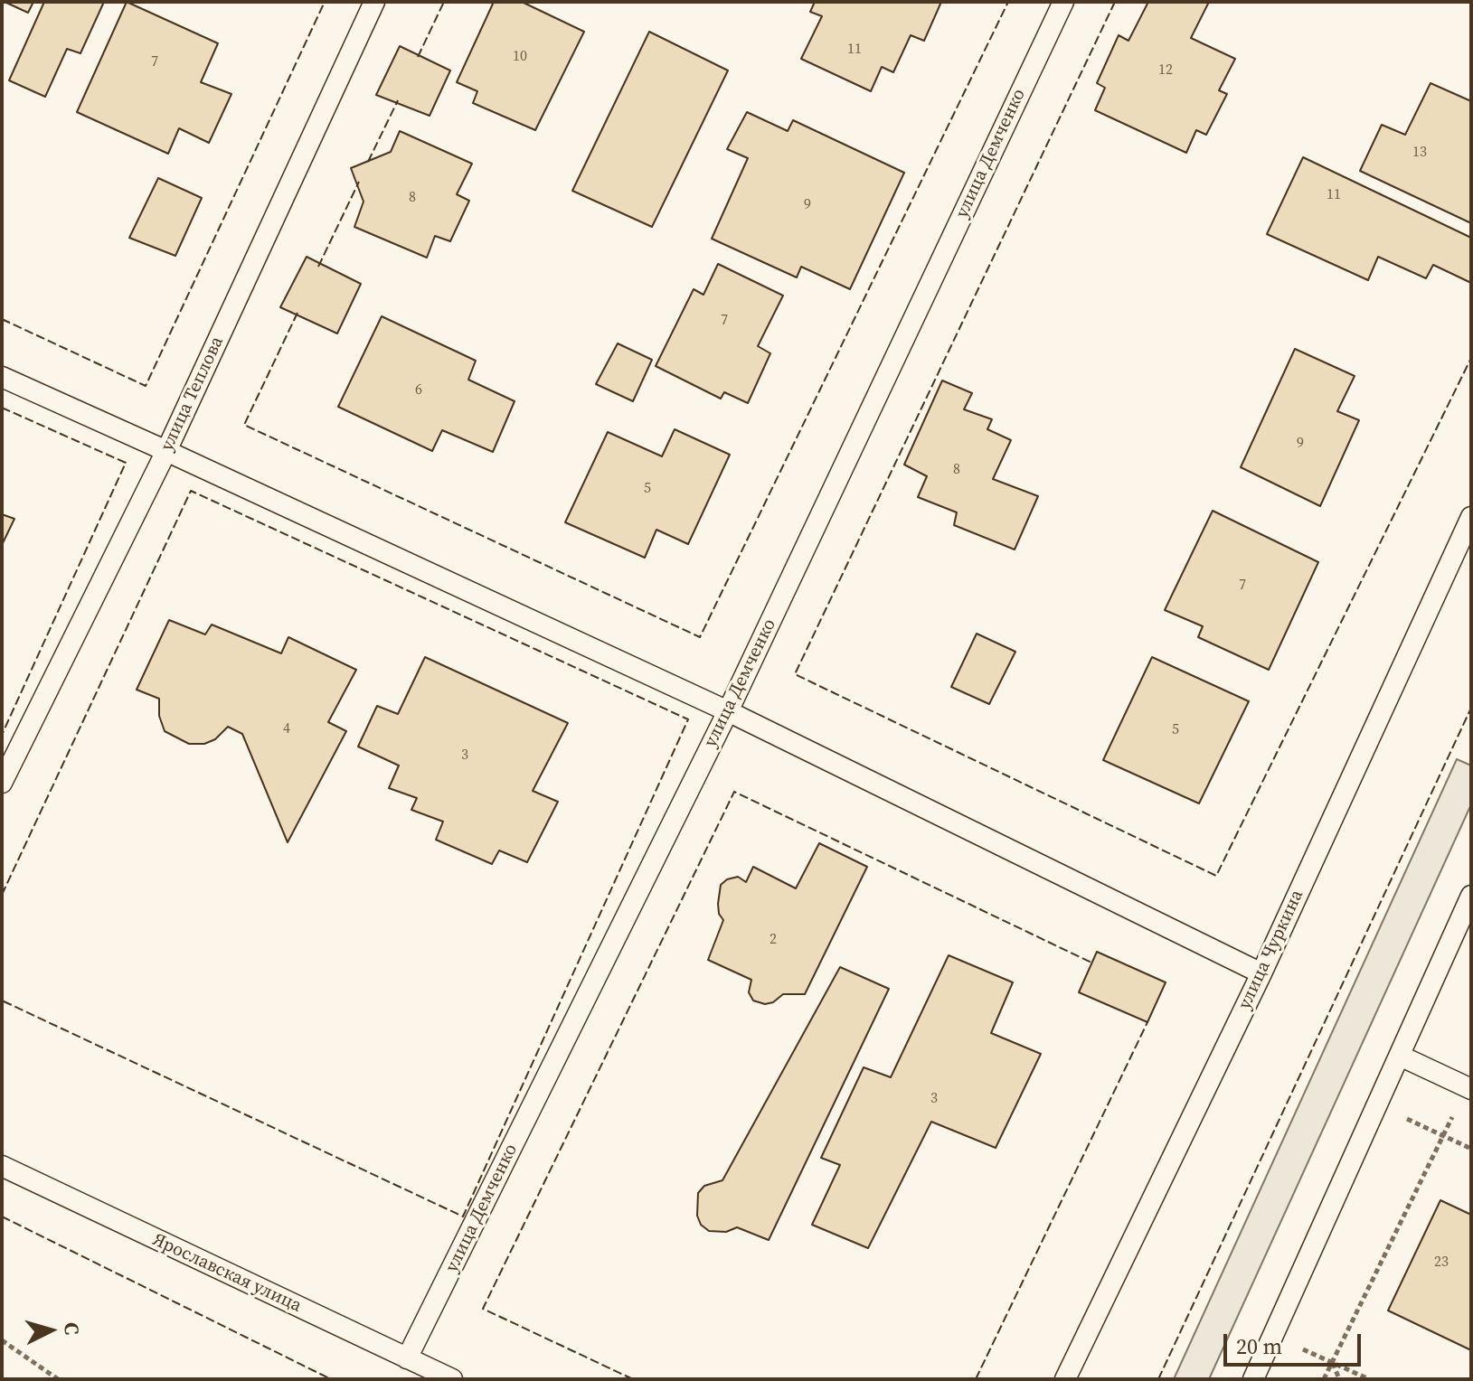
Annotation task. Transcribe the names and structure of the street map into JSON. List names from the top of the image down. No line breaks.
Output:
{"streets":{"lane":["улица Демченко","улица Теплова","улица Чуркина","Ярославская улица"]},"crossings":[["улица Демченко","Ярославская улица"]],"house_numbers":["11","10","7","12","13","11","8","9","7","6","9","8","5","7","4","5","3","2","3","23"],"scale_bar":"20 m","north":"right"}
